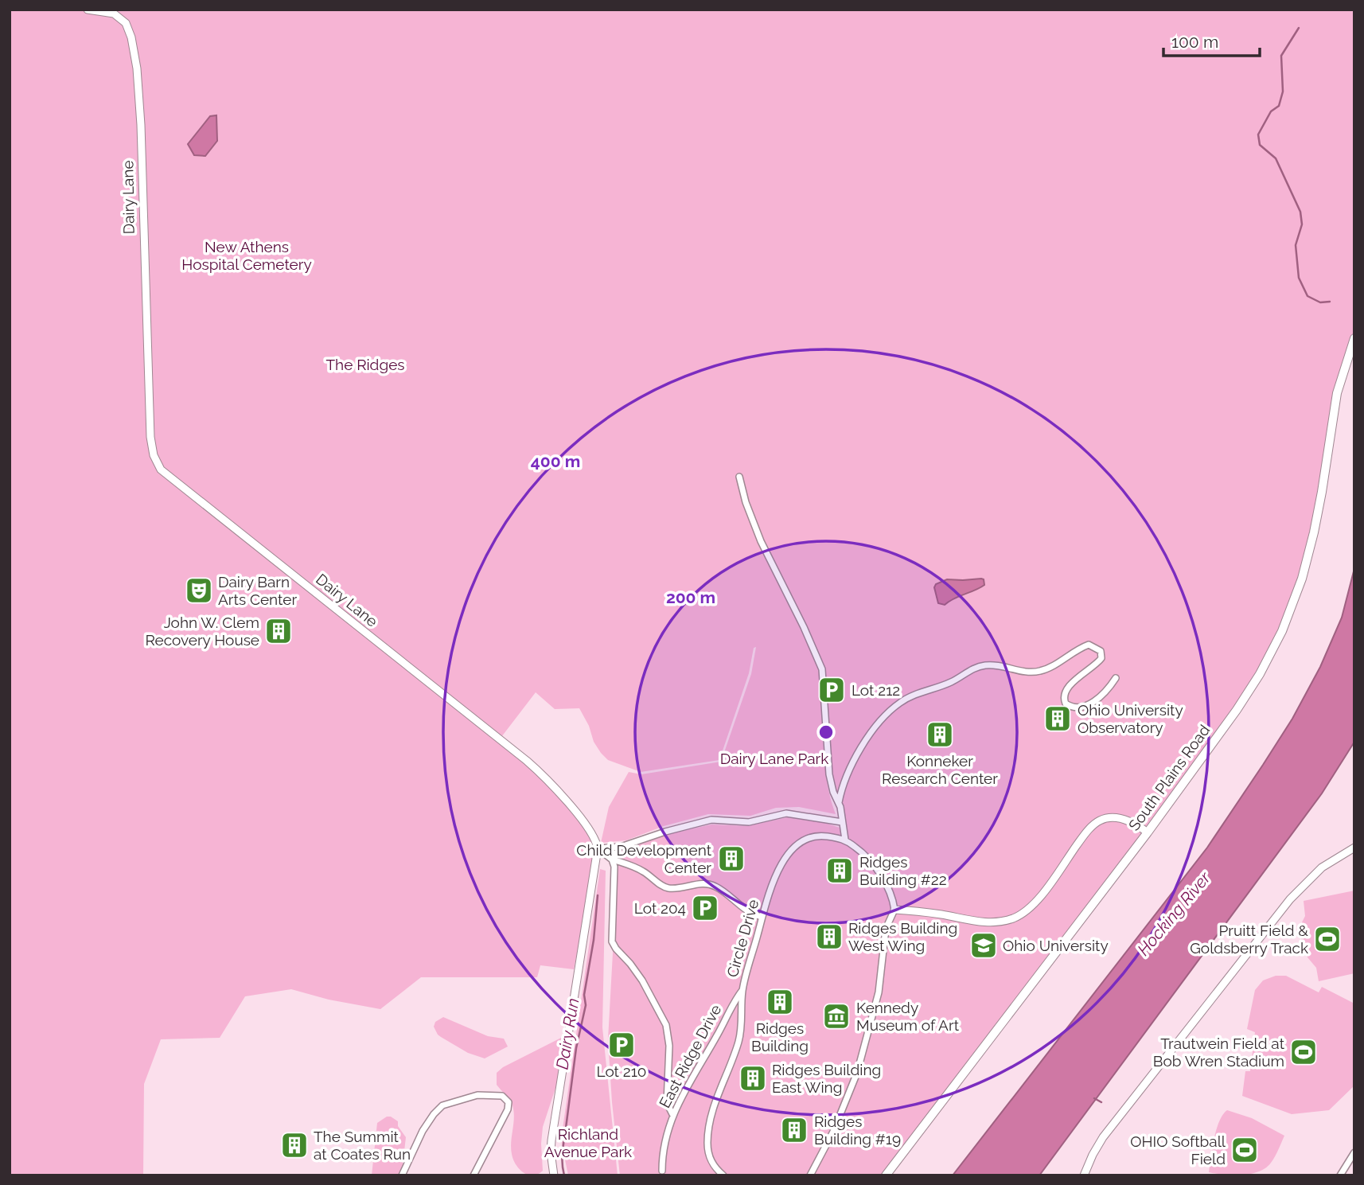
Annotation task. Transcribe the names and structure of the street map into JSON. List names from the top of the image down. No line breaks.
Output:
{"streets":{"main road":["South Plains Road"],"street":["Dairy Lane","Circle Drive","East Ridge Drive"]},"crossings":[["Circle Drive","East Ridge Drive"]],"water":["Hocking River","Dairy Run"],"parks":["New Athens Hospital Cemetery","The Ridges","Dairy Lane Park","Richland Avenue Park"],"places":{"theatre":["Dairy Barn Arts Center"],"building":["John W. Clem Recovery House","Ohio University Observatory","Konneker Research Center","Child Development Center","Ridges Building #22","Ridges Building West Wing","Ridges Building","Ridges Building East Wing","Ridges Building #19","The Summit at Coates Run"],"parking":["Lot 212","Lot 204","Lot 210"],"sports":["Pruitt Field & Goldsberry Track","Trautwein Field at Bob Wren Stadium","OHIO Softball Field"],"school or university":["Ohio University"],"museum":["Kennedy Museum of Art"]},"scale_bar":"100 m","rings":["400 m","200 m"]}
